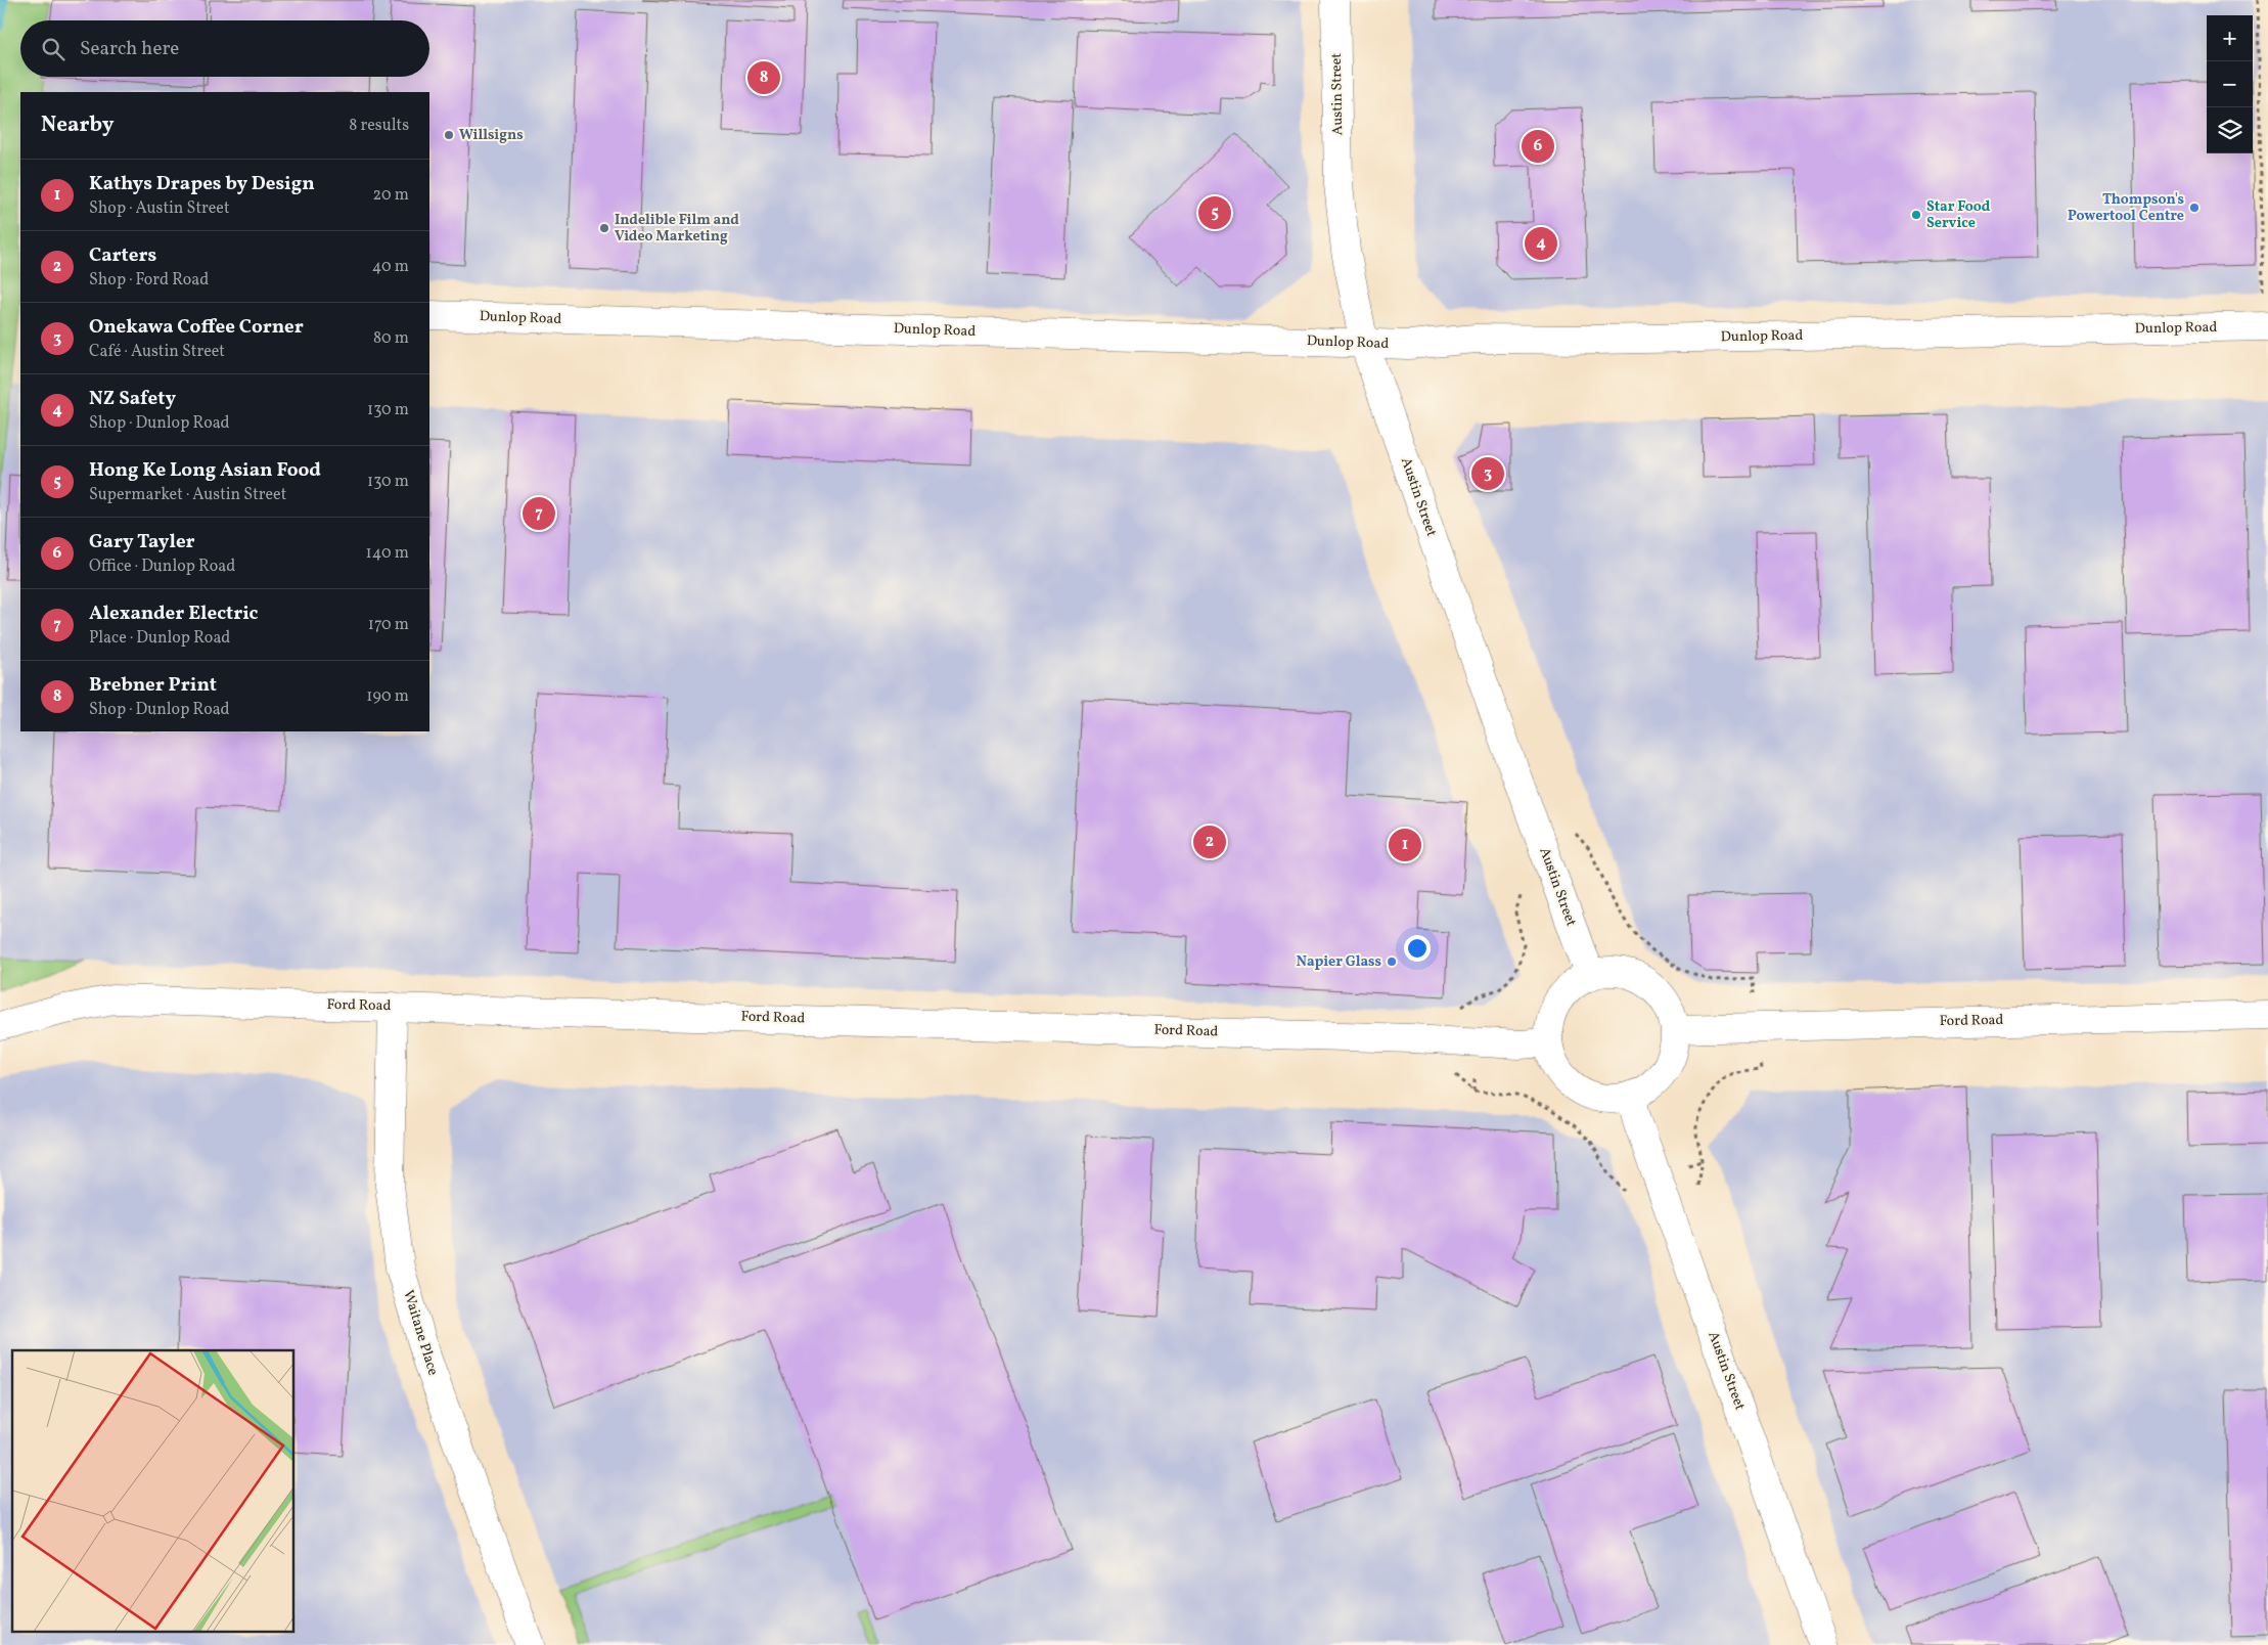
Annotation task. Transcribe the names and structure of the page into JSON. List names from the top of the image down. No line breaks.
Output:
{"streets":{"street":["Austin Street","Dunlop Road","Ford Road","Waitane Place"]},"crossings":[["Austin Street","Dunlop Road"],["Austin Street","Ford Road"],["Ford Road","Waitane Place"]],"places":["Willsigns","Thompson's Powertool Centre","Star Food Service","Indelible Film and Video Marketing","Napier Glass"],"page":{"map_buttons":["+","−"],"search":"Search here","pins":["8","6","5","4","3","7","2","1"],"heading":["Nearby","8 results"],"list":[{"mark":"1","name":"Kathys Drapes by Design","note":"Shop · Austin Street","value":"20 m"},{"mark":"2","name":"Carters","note":"Shop · Ford Road","value":"40 m"},{"mark":"3","name":"Onekawa Coffee Corner","note":"Café · Austin Street","value":"80 m"},{"mark":"4","name":"NZ Safety","note":"Shop · Dunlop Road","value":"130 m"},{"mark":"5","name":"Hong Ke Long Asian Food","note":"Supermarket · Austin Street","value":"130 m"},{"mark":"6","name":"Gary Tayler","note":"Office · Dunlop Road","value":"140 m"},{"mark":"7","name":"Alexander Electric","note":"Place · Dunlop Road","value":"170 m"},{"mark":"8","name":"Brebner Print","note":"Shop · Dunlop Road","value":"190 m"}]}}
